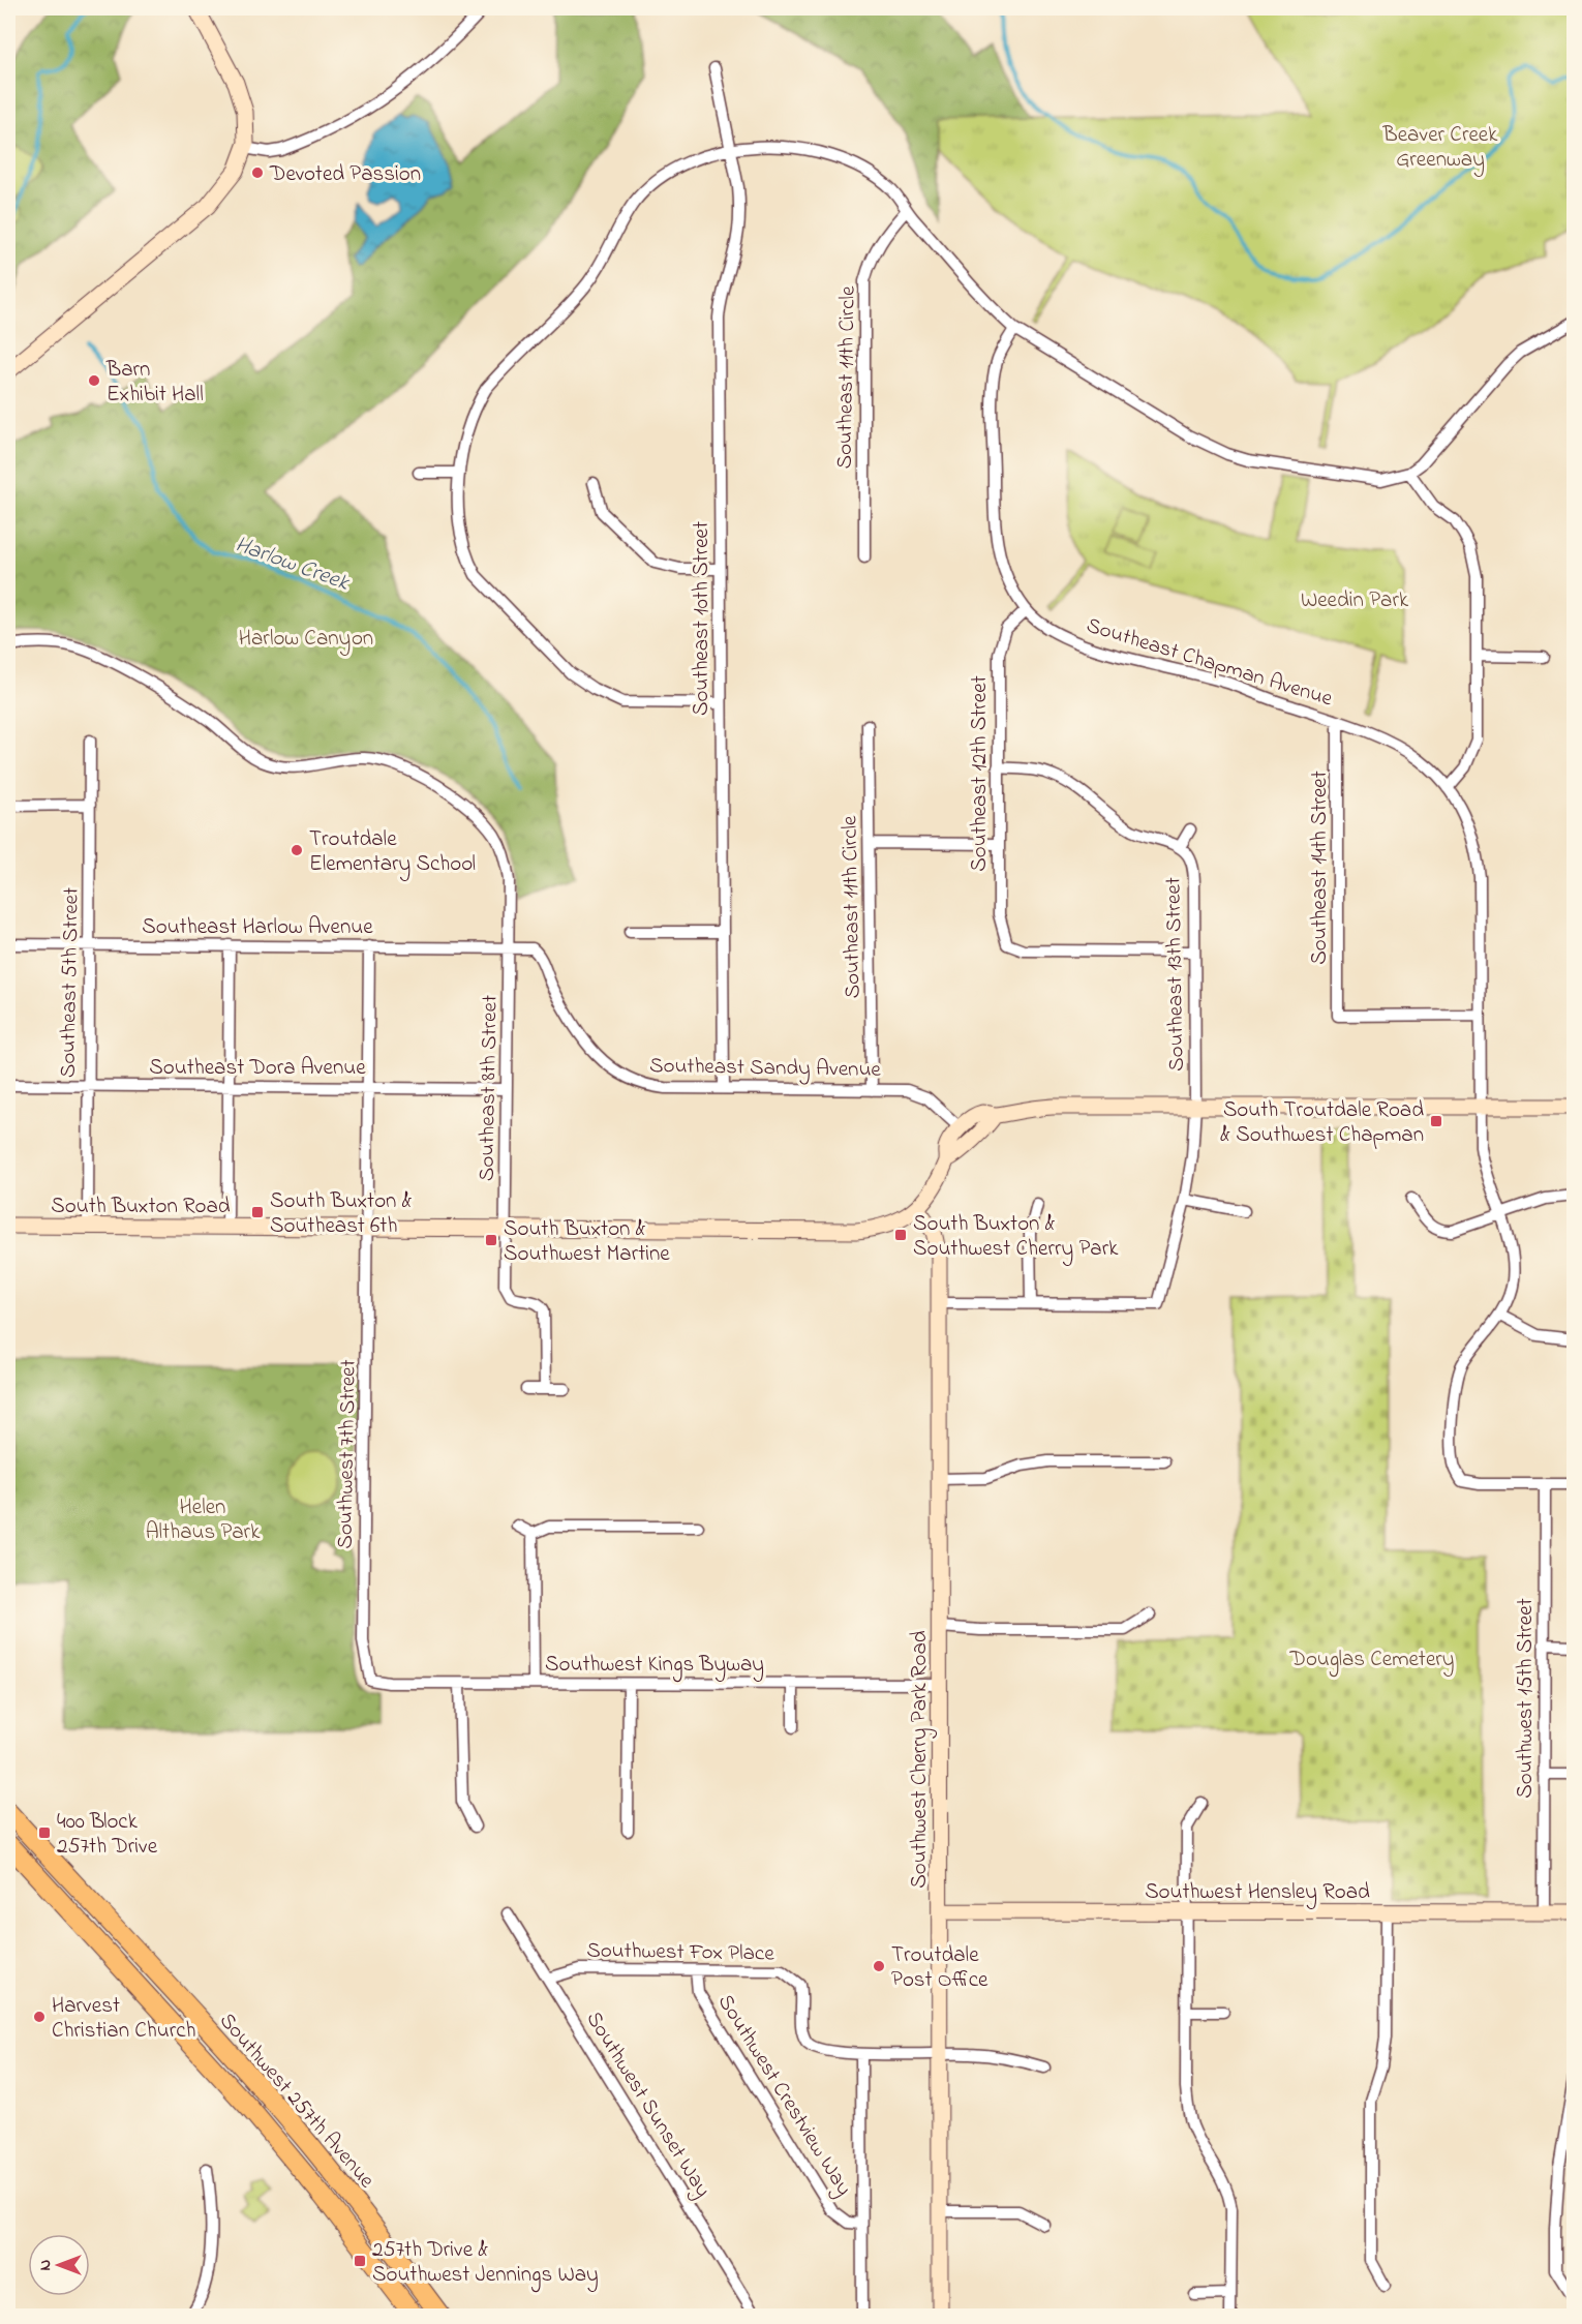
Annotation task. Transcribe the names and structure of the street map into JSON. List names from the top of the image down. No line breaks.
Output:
{"streets":{"main road":["Southwest 257th Avenue"],"street":["Southeast 11th Circle","Southeast 10th Street","Southeast Chapman Avenue","Southeast 12th Street","Southeast 14th Street","Southeast Harlow Avenue","Southeast 13th Street","Southeast 5th Street","Southeast Dora Avenue","Southeast Sandy Avenue","Southeast 8th Street","South Buxton Road","Southwest 7th Street","Southwest Kings Byway","Southwest 15th Street","Southwest Cherry Park Road","Southwest Hensley Road","Southwest Fox Place","Southwest Crestview Way","Southwest Sunset Way"]},"crossings":[["Southeast 11th Circle","Southeast Sandy Avenue"],["Southeast 10th Street","Southeast Sandy Avenue"],["Southeast Chapman Avenue","Southeast 12th Street"],["Southeast Chapman Avenue","Southeast 14th Street"],["Southeast Chapman Avenue","Southwest 15th Street"],["Southeast 12th Street","Southeast 13th Street"],["Southeast Harlow Avenue","Southeast 5th Street"],["Southeast Harlow Avenue","Southeast Sandy Avenue"],["Southeast Harlow Avenue","Southeast 8th Street"],["Southeast Harlow Avenue","Southwest 7th Street"],["Southeast 5th Street","Southeast Dora Avenue"],["Southeast 5th Street","South Buxton Road"],["Southeast Dora Avenue","Southeast 8th Street"],["Southeast Dora Avenue","Southwest 7th Street"],["Southeast Sandy Avenue","Southeast 8th Street"],["Southeast Sandy Avenue","South Buxton Road"],["Southeast 8th Street","South Buxton Road"],["South Buxton Road","Southwest 7th Street"],["South Buxton Road","Southwest Cherry Park Road"],["Southwest 7th Street","Southwest Kings Byway"],["Southwest Kings Byway","Southwest Cherry Park Road"],["Southwest 15th Street","Southwest Hensley Road"],["Southwest Cherry Park Road","Southwest Hensley Road"],["Southwest Cherry Park Road","Southwest Fox Place"],["Southwest Fox Place","Southwest Crestview Way"],["Southwest Fox Place","Southwest Sunset Way"]],"water":["Harlow Creek"],"parks":["Beaver Creek Greenway","Weedin Park","Harlow Canyon","Helen Althaus Park","Douglas Cemetery"],"places":{"other":["Devoted Passion","Barn Exhibit Hall","Troutdale Elementary School","Troutdale Post Office","Harvest Christian Church"],"transit":["South Troutdale Road & Southwest Chapman","South Buxton & Southeast 6th","South Buxton & Southwest Cherry Park","South Buxton & Southwest Martine","400 Block 257th Drive","257th Drive & Southwest Jennings Way"]},"north":"left"}
